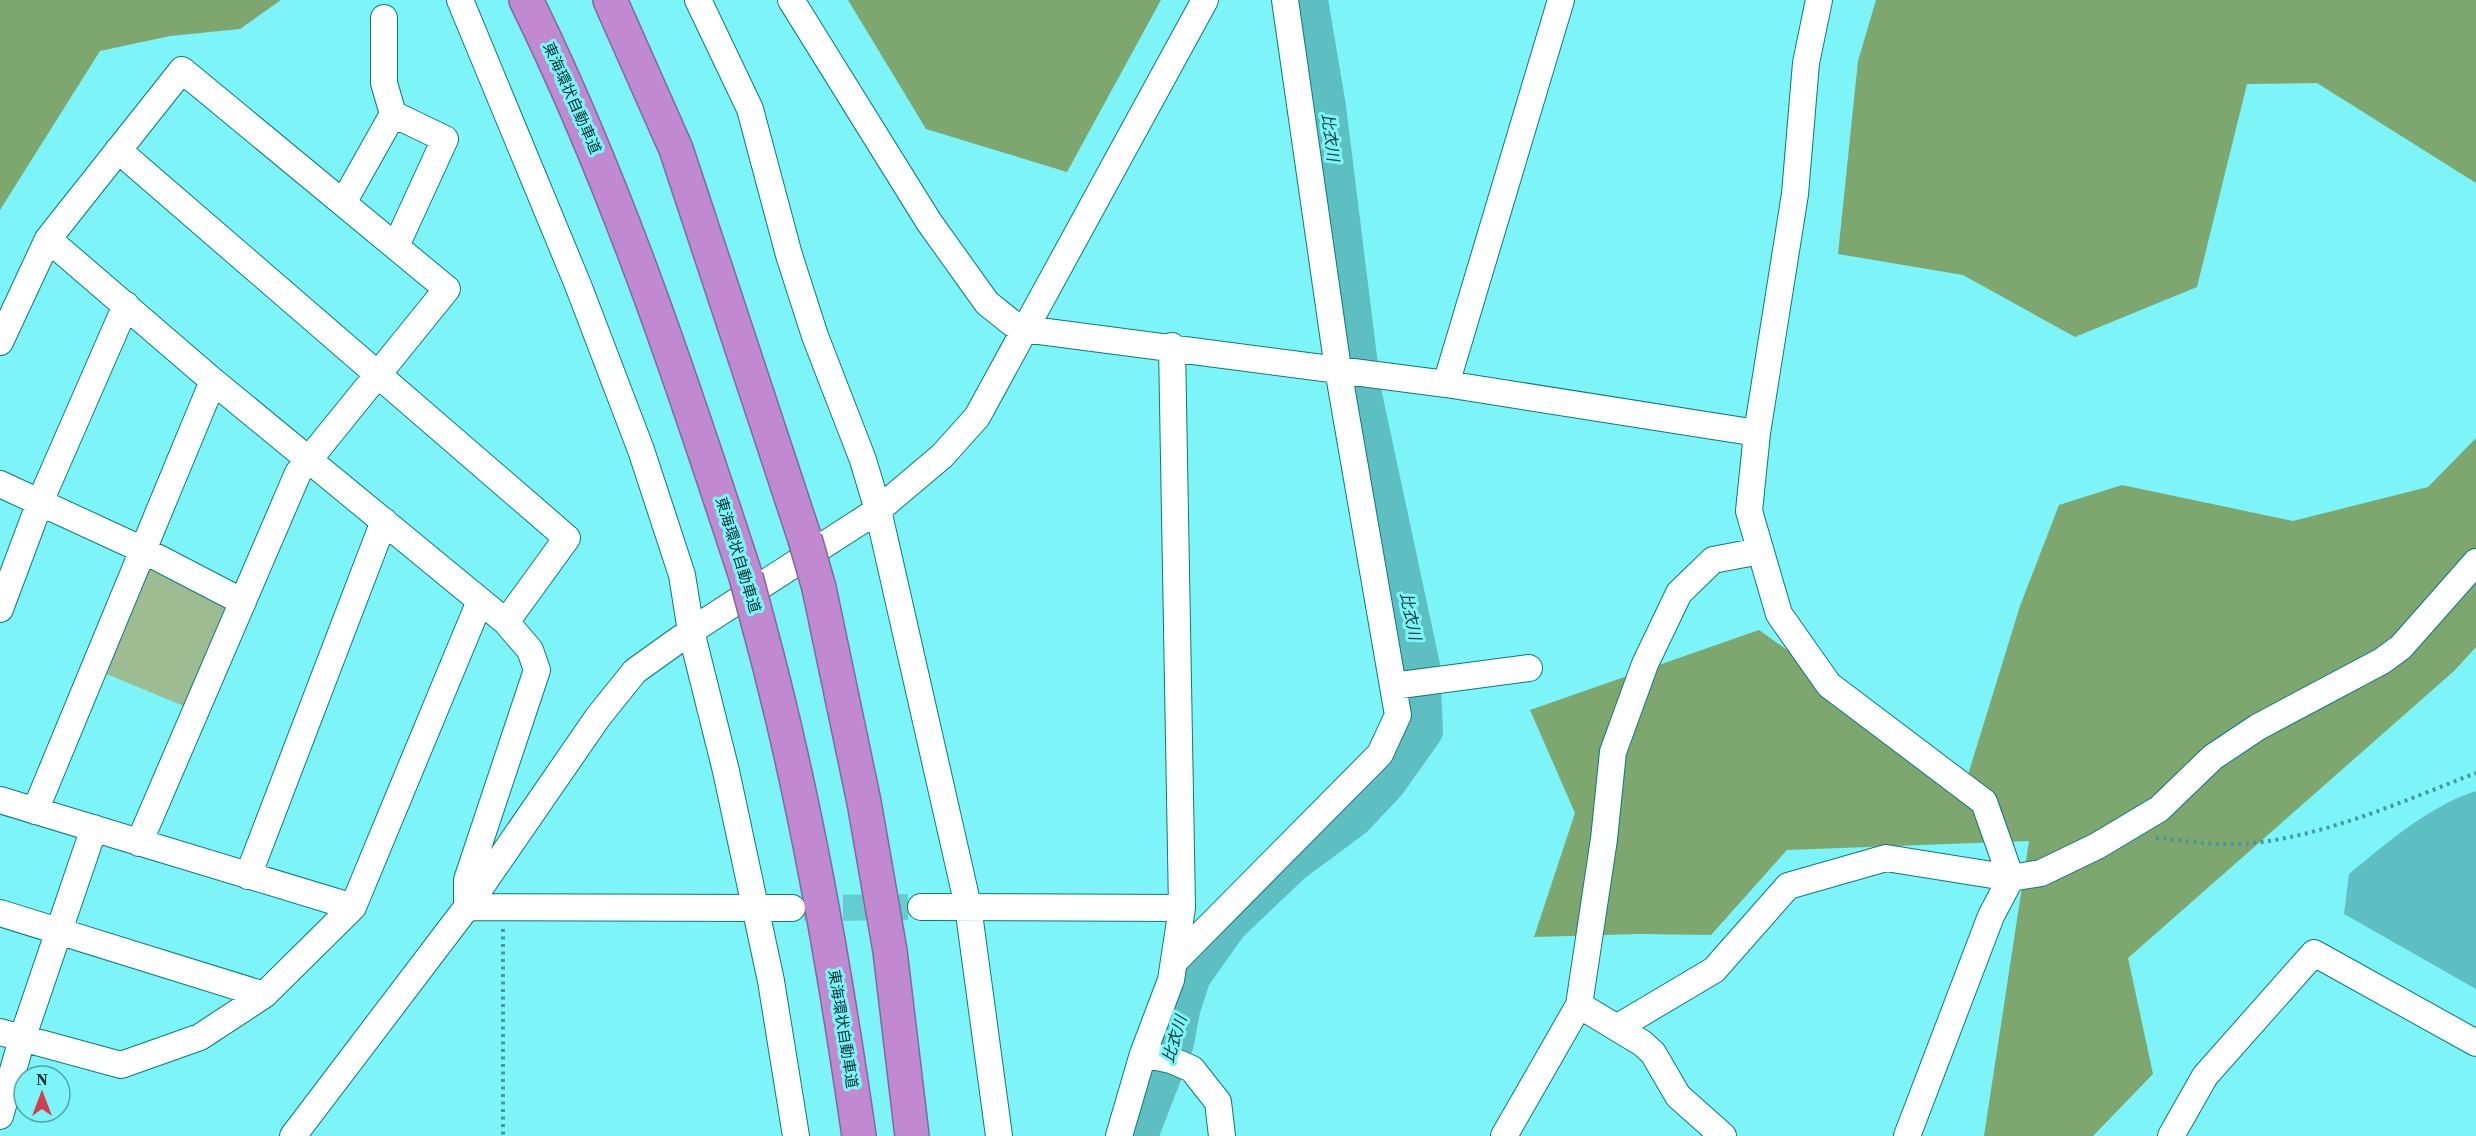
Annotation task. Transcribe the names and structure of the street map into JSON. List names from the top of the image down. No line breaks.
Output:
{"streets":{"highway":["東海環状自動車道"]},"water":["比衣川"],"north":"top"}
